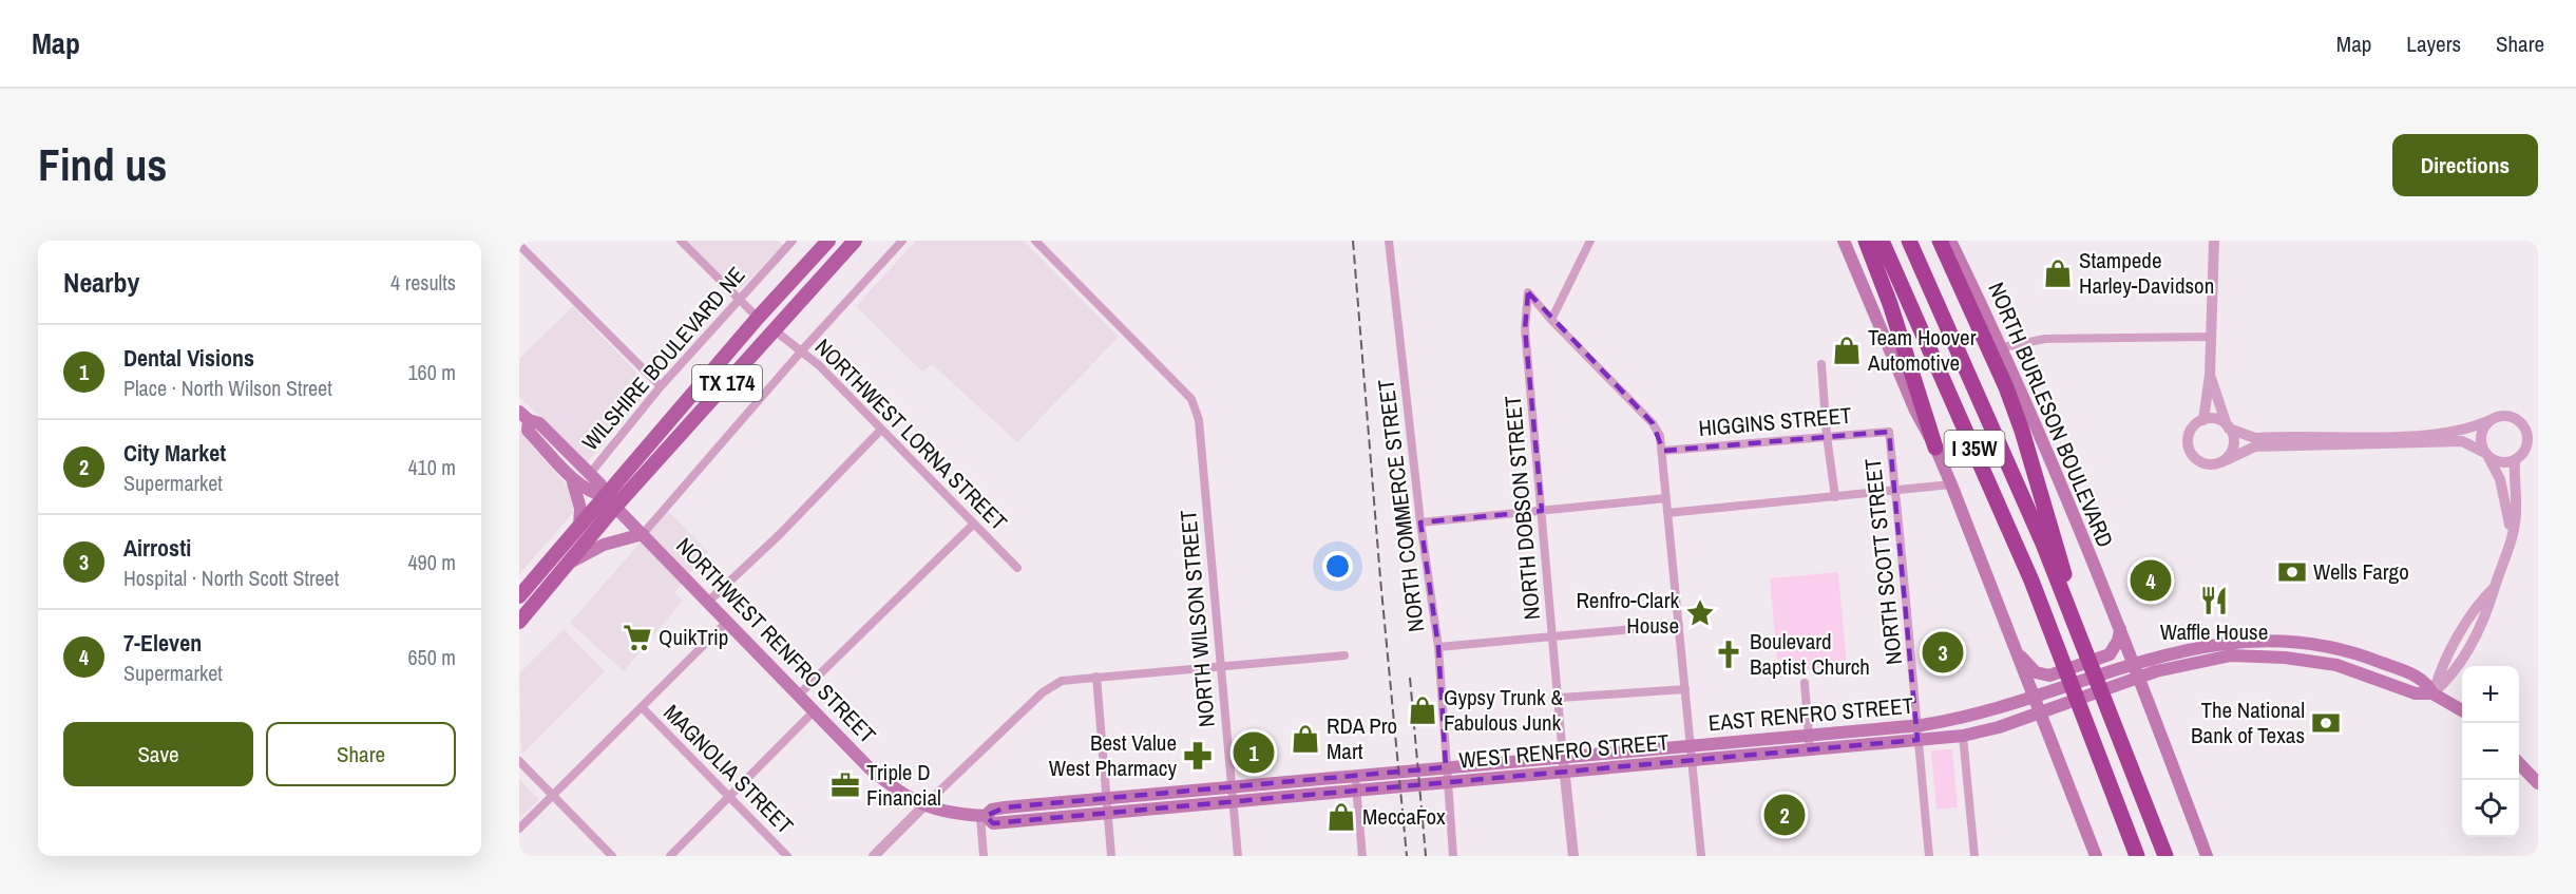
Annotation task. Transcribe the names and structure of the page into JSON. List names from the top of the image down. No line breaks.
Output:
{"streets":{"highway":["I 35W"],"main road":["TX 174","NORTH BURLESON BOULEVARD","NORTHWEST RENFRO STREET","EAST RENFRO STREET","WEST RENFRO STREET"],"street":["WILSHIRE BOULEVARD NE","HIGGINS STREET","NORTHWEST LORNA STREET","NORTH COMMERCE STREET","NORTH DOBSON STREET","NORTH SCOTT STREET","NORTH WILSON STREET","MAGNOLIA STREET"]},"crossings":[["WILSHIRE BOULEVARD NE","NORTHWEST RENFRO STREET"],["TX 174","NORTHWEST LORNA STREET"],["TX 174","NORTHWEST RENFRO STREET"],["NORTH BURLESON BOULEVARD","WEST RENFRO STREET"],["HIGGINS STREET","NORTH SCOTT STREET"],["NORTH COMMERCE STREET","EAST RENFRO STREET"],["NORTH COMMERCE STREET","WEST RENFRO STREET"],["NORTH DOBSON STREET","EAST RENFRO STREET"],["NORTH SCOTT STREET","EAST RENFRO STREET"],["NORTH SCOTT STREET","WEST RENFRO STREET"],["NORTH WILSON STREET","WEST RENFRO STREET"],["NORTHWEST RENFRO STREET","WEST RENFRO STREET"],["EAST RENFRO STREET","WEST RENFRO STREET"]],"places":{"shop":["Stampede Harley-Davidson","Team Hoover Automotive","Gypsy Trunk & Fabulous Junk","RDA Pro Mart","MeccaFox"],"bank":["Wells Fargo","The National Bank of Texas"],"restaurant":["Waffle House"],"place":["Renfro-Clark House"],"supermarket":["QuikTrip"],"church":["Boulevard Baptist Church"],"pharmacy":["Best Value West Pharmacy"],"office":["Triple D Financial"]},"page":{"header":"Map","nav":["Map","Layers","Share"],"buttons":["Directions",["Save","Share"]],"title":"Find us","heading":["Nearby","4 results"],"list":[{"mark":"1","name":"Dental Visions","note":"Place · North Wilson Street","value":"160 m"},{"mark":"2","name":"City Market","note":"Supermarket","value":"410 m"},{"mark":"3","name":"Airrosti","note":"Hospital · North Scott Street","value":"490 m"},{"mark":"4","name":"7-Eleven","note":"Supermarket","value":"650 m"}],"pins":["4","3","1","2"],"map_buttons":["+","−"]}}
